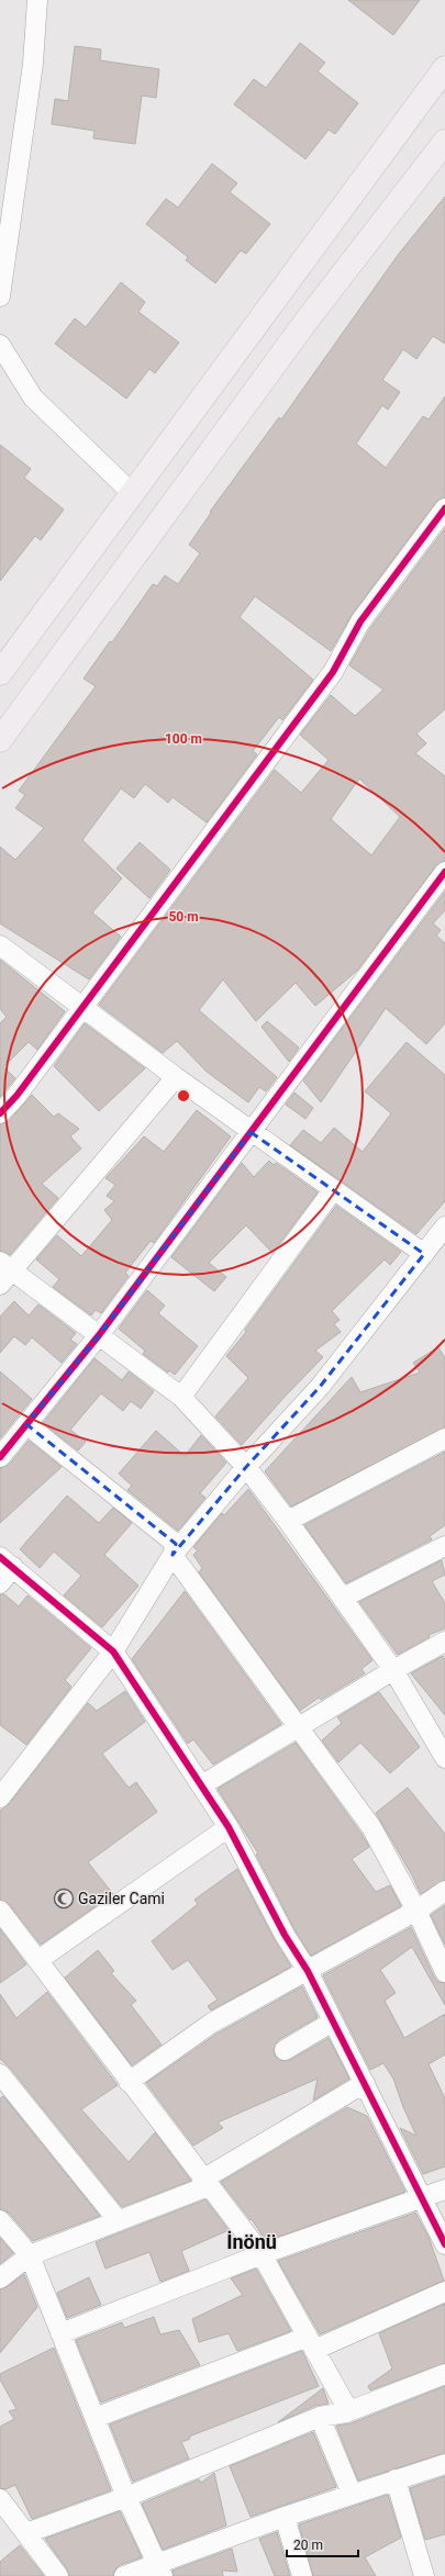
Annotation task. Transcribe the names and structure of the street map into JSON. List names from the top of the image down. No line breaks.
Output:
{"districts":["İnönü"],"places":{"mosque":["Gaziler Cami"]},"scale_bar":"20 m","rings":["100 m","50 m"]}
